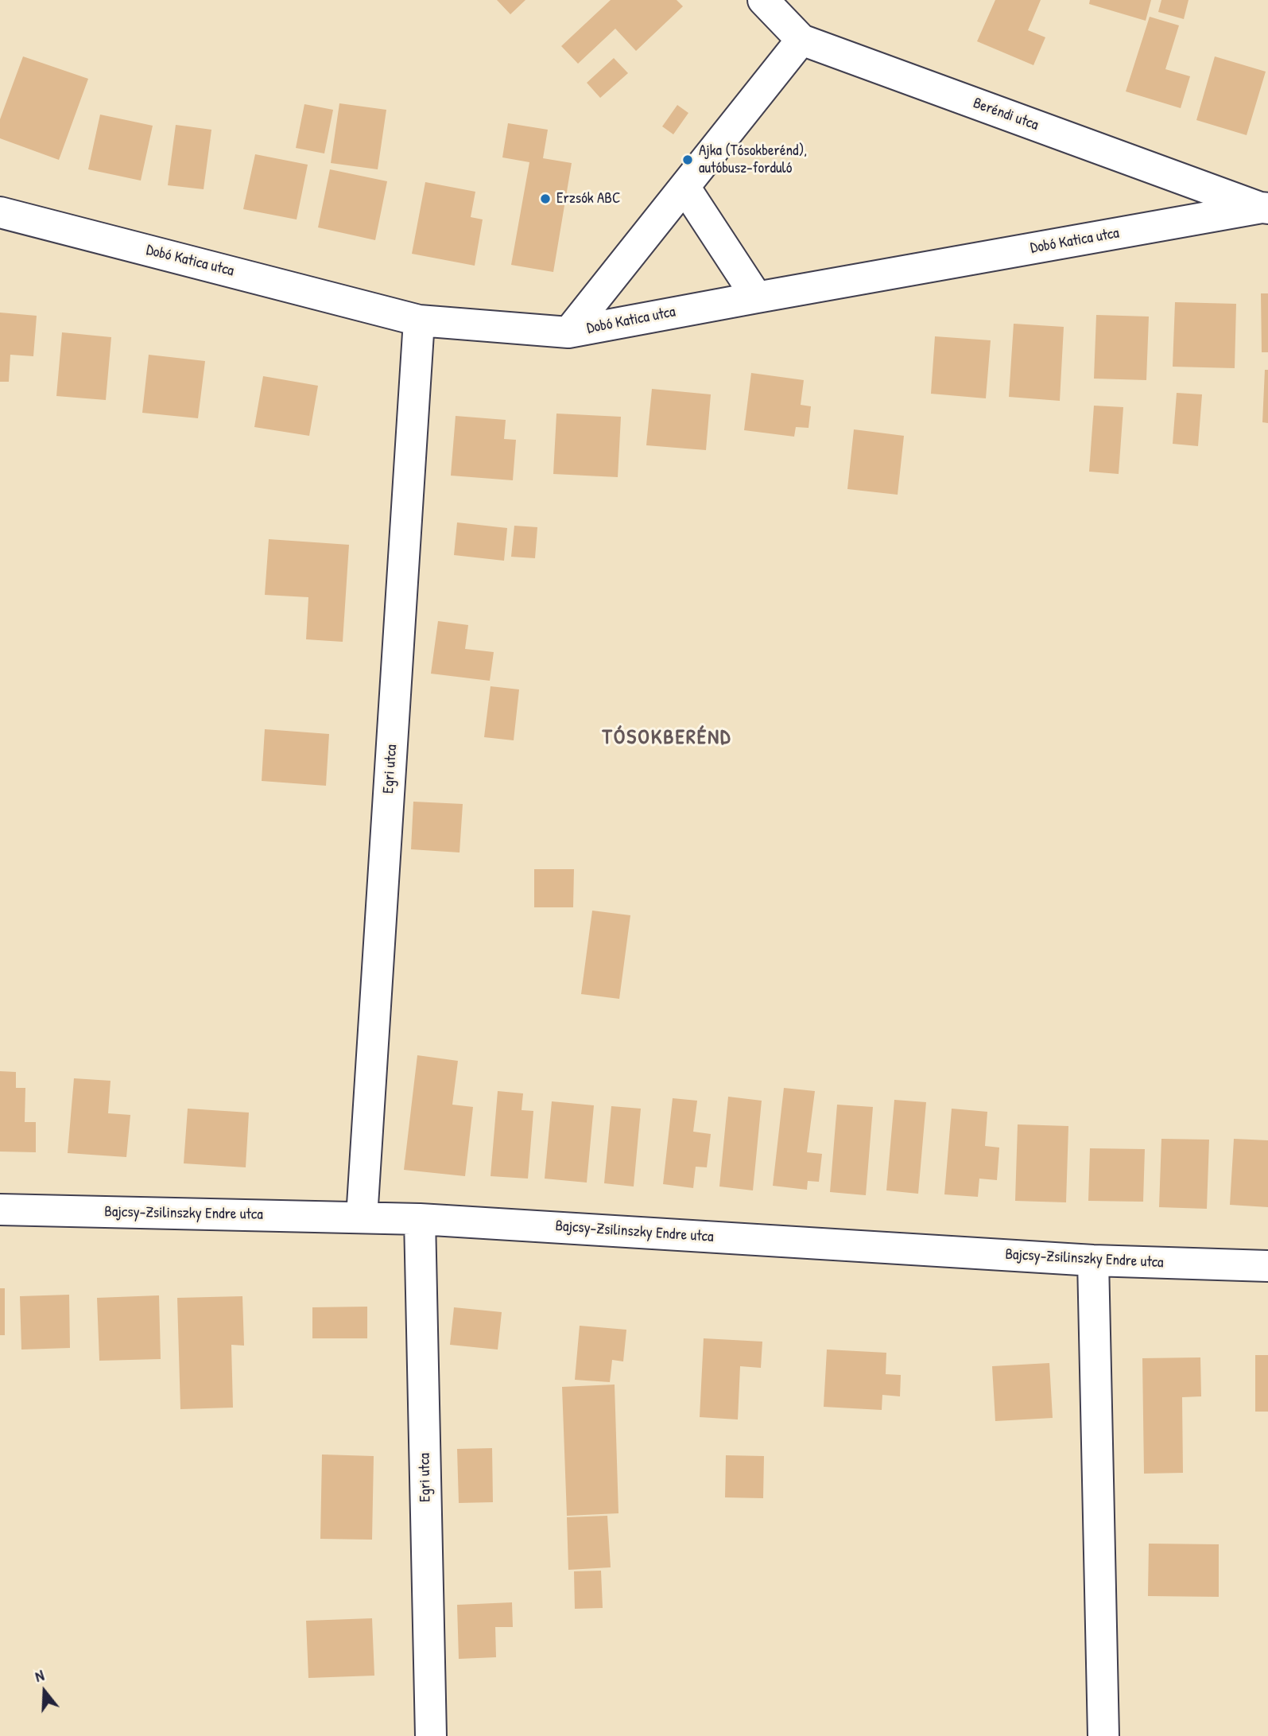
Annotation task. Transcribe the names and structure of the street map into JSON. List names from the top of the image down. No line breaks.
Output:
{"streets":{"street":["Beréndi utca","Dobó Katica utca","Egri utca","Bajcsy-Zsilinszky Endre utca"]},"crossings":[["Beréndi utca","Dobó Katica utca"],["Dobó Katica utca","Egri utca"],["Egri utca","Bajcsy-Zsilinszky Endre utca"]],"districts":["TÓSOKBERÉND"],"places":["Ajka (Tósokberénd), autóbusz-forduló","Erzsók ABC"],"north":"top"}
